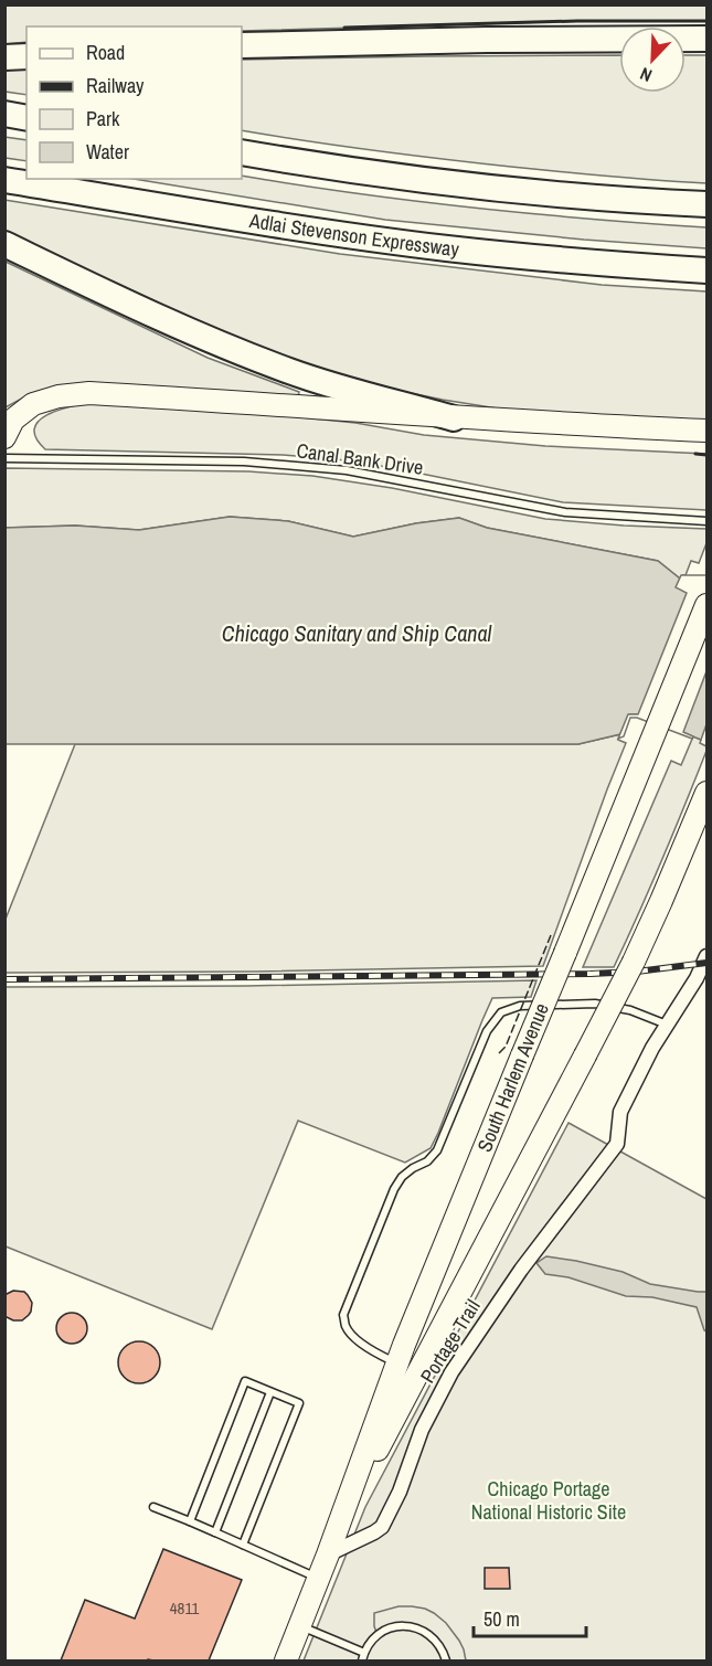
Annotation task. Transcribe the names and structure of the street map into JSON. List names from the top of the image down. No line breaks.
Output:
{"streets":{"highway":["Adlai Stevenson Expressway"],"main road":["South Harlem Avenue"],"street":["Portage Trail"],"lane":["Canal Bank Drive"]},"crossings":[["South Harlem Avenue","Portage Trail"]],"water":["Chicago Sanitary and Ship Canal"],"parks":["Chicago Portage National Historic Site"],"house_numbers":["4811"],"legend":["Road","Railway","Park","Water"],"scale_bar":"50 m","north":"bottom left"}
